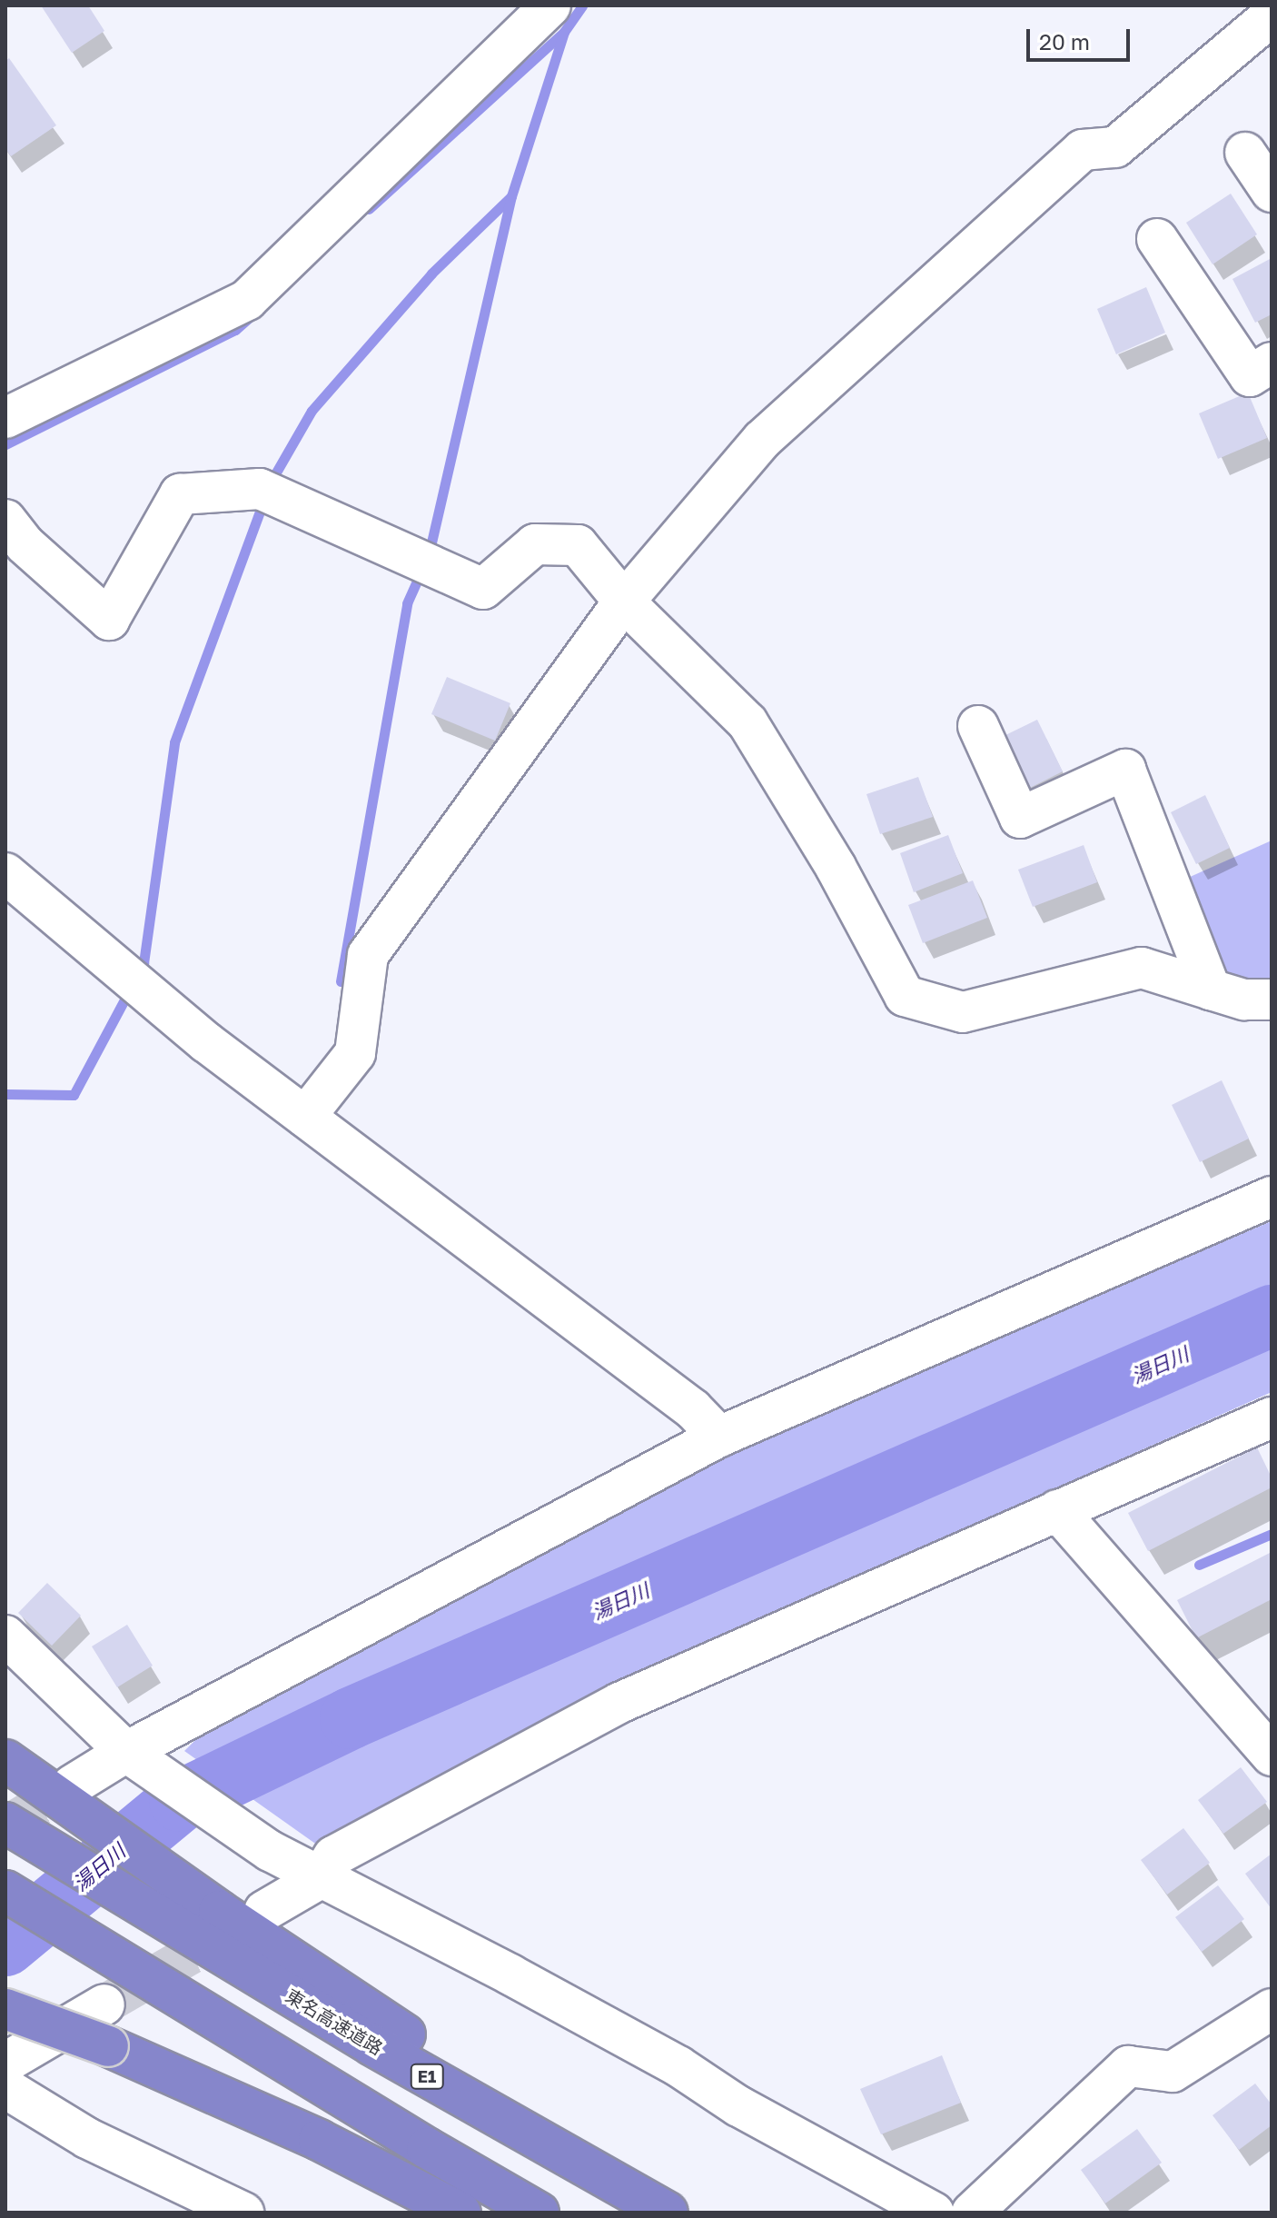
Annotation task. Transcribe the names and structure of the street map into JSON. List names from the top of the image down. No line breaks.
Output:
{"streets":{"highway":["東名高速道路","E1"]},"water":["湯日川"],"scale_bar":"20 m"}
